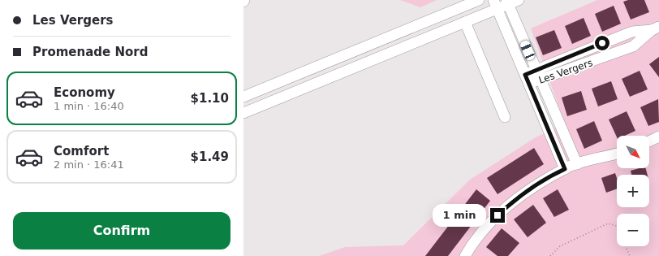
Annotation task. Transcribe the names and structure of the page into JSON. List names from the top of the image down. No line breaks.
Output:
{"streets":{"street":["Les Vergers"]},"north":"bottom right","page":{"banner":["Les Vergers","Promenade Nord"],"list":[{"name":"Economy","note":"1 min · 16:40","value":"$1.10"},{"name":"Comfort","note":"2 min · 16:41","value":"$1.49"}],"map_buttons":["+","−"],"bubble":"1 min","buttons":"Confirm"}}
